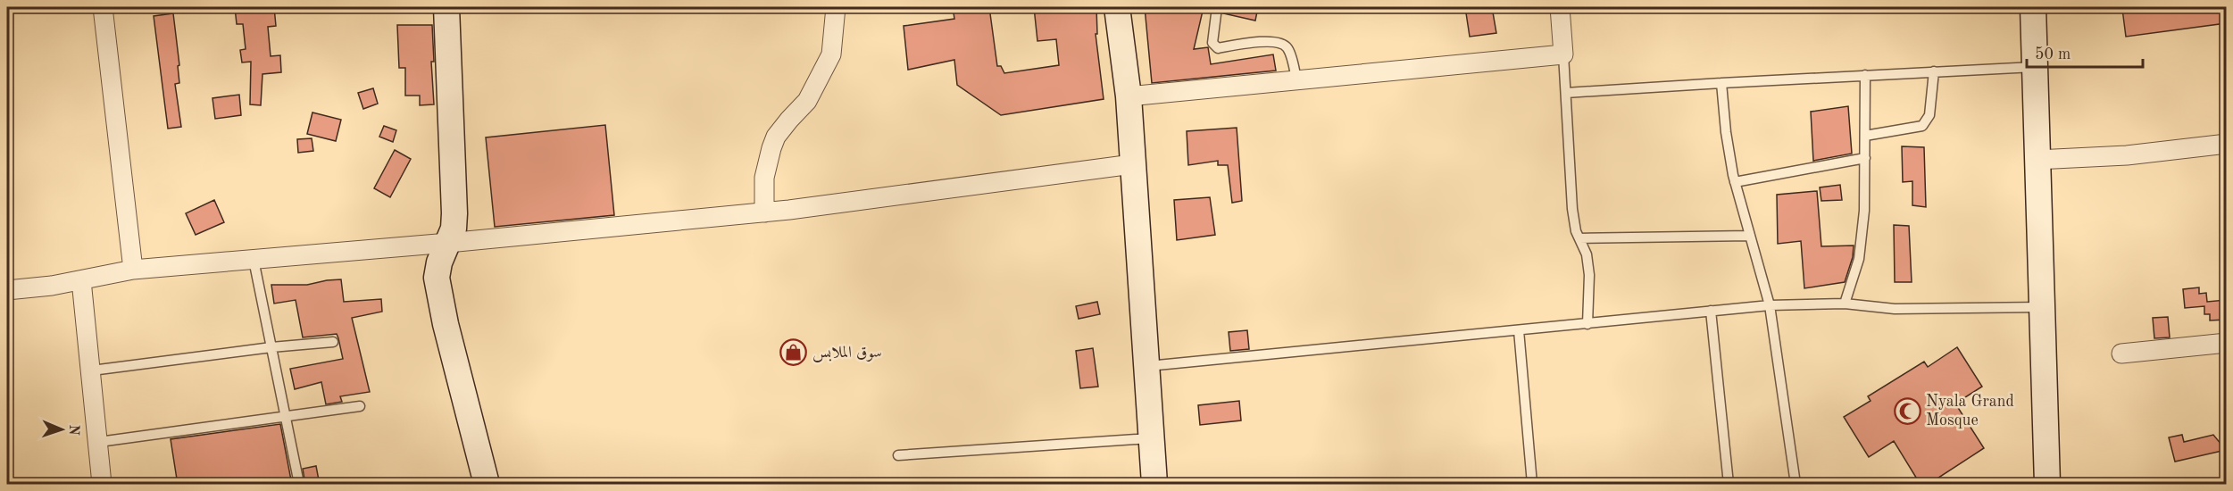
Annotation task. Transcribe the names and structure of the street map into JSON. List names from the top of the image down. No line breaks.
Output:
{"places":{"shop":["سوق الملابس"],"mosque":["Nyala Grand Mosque"]},"scale_bar":"50 m","north":"right"}
